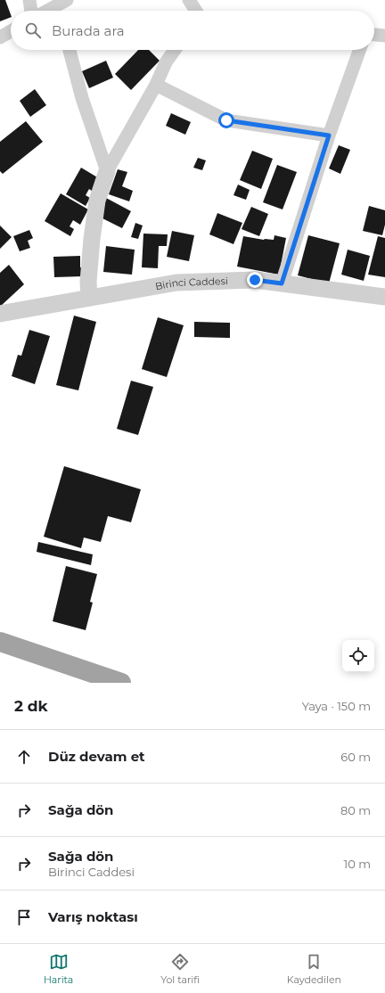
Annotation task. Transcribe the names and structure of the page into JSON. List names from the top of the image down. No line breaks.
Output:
{"streets":{"street":["Birinci Caddesi"]},"page":{"search":"Burada ara","heading":["2 dk","Yaya · 150 m"],"list":[["Düz devam et","60 m"],["Sağa dön","80 m"],["Sağa dön","Birinci Caddesi","10 m"],"Varış noktası"],"nav":["Harita","Yol tarifi","Kaydedilen"]}}
